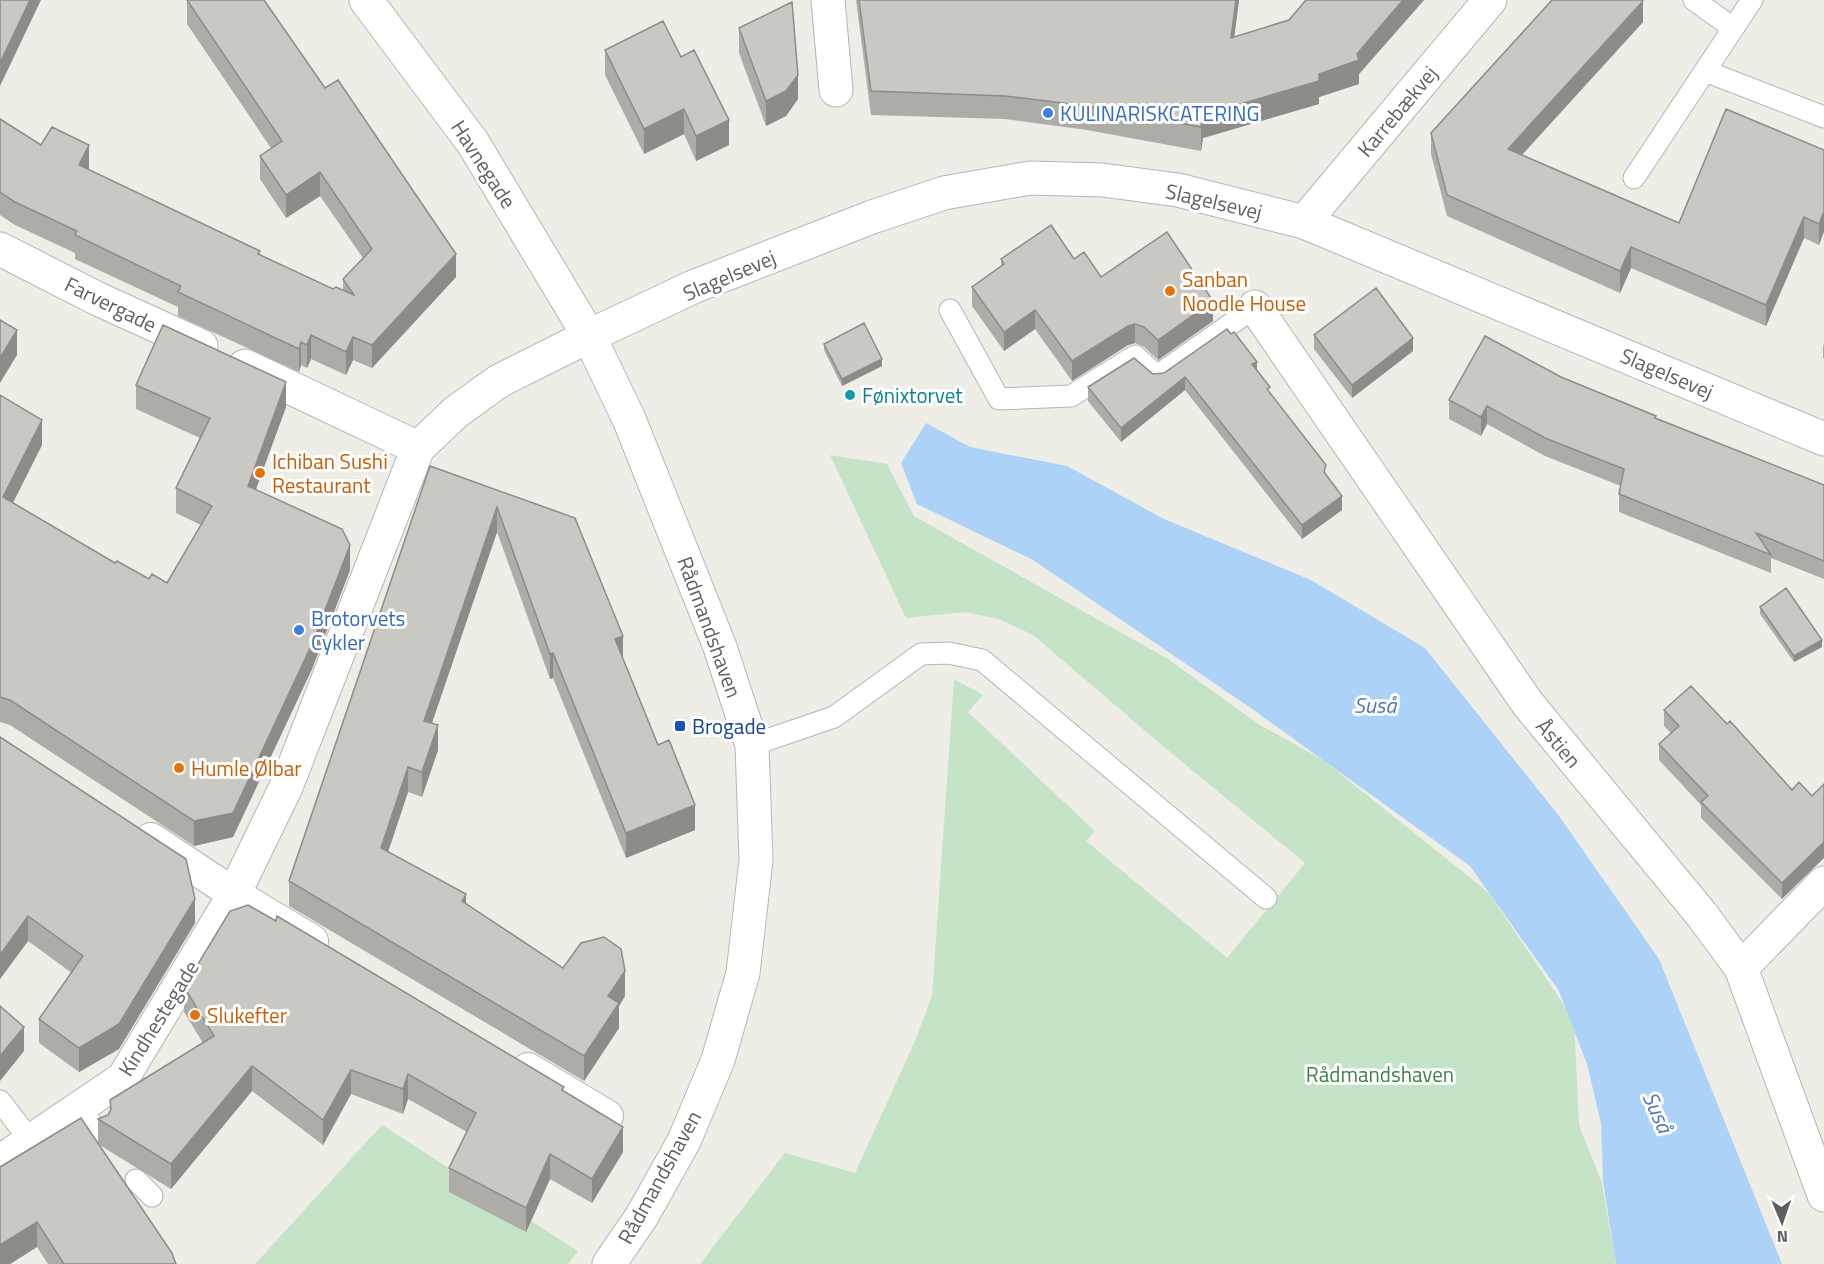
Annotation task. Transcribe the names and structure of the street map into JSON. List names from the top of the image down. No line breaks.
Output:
{"streets":{"street":["Karrebækvej","Havnegade","Slagelsevej","Farvergade","Rådmandshaven","Åstien","Kindhestegade"]},"crossings":[["Karrebækvej","Slagelsevej"],["Havnegade","Slagelsevej"],["Havnegade","Rådmandshaven"],["Slagelsevej","Rådmandshaven"]],"water":["Suså"],"parks":["Rådmandshaven"],"places":{"other":["KULINARISKCATERING","Sanban Noodle House","Fønixtorvet","Ichiban Sushi Restaurant","Brotorvets Cykler","Humle Ølbar","Slukefter"],"transit":["Brogade"]},"north":"bottom"}
